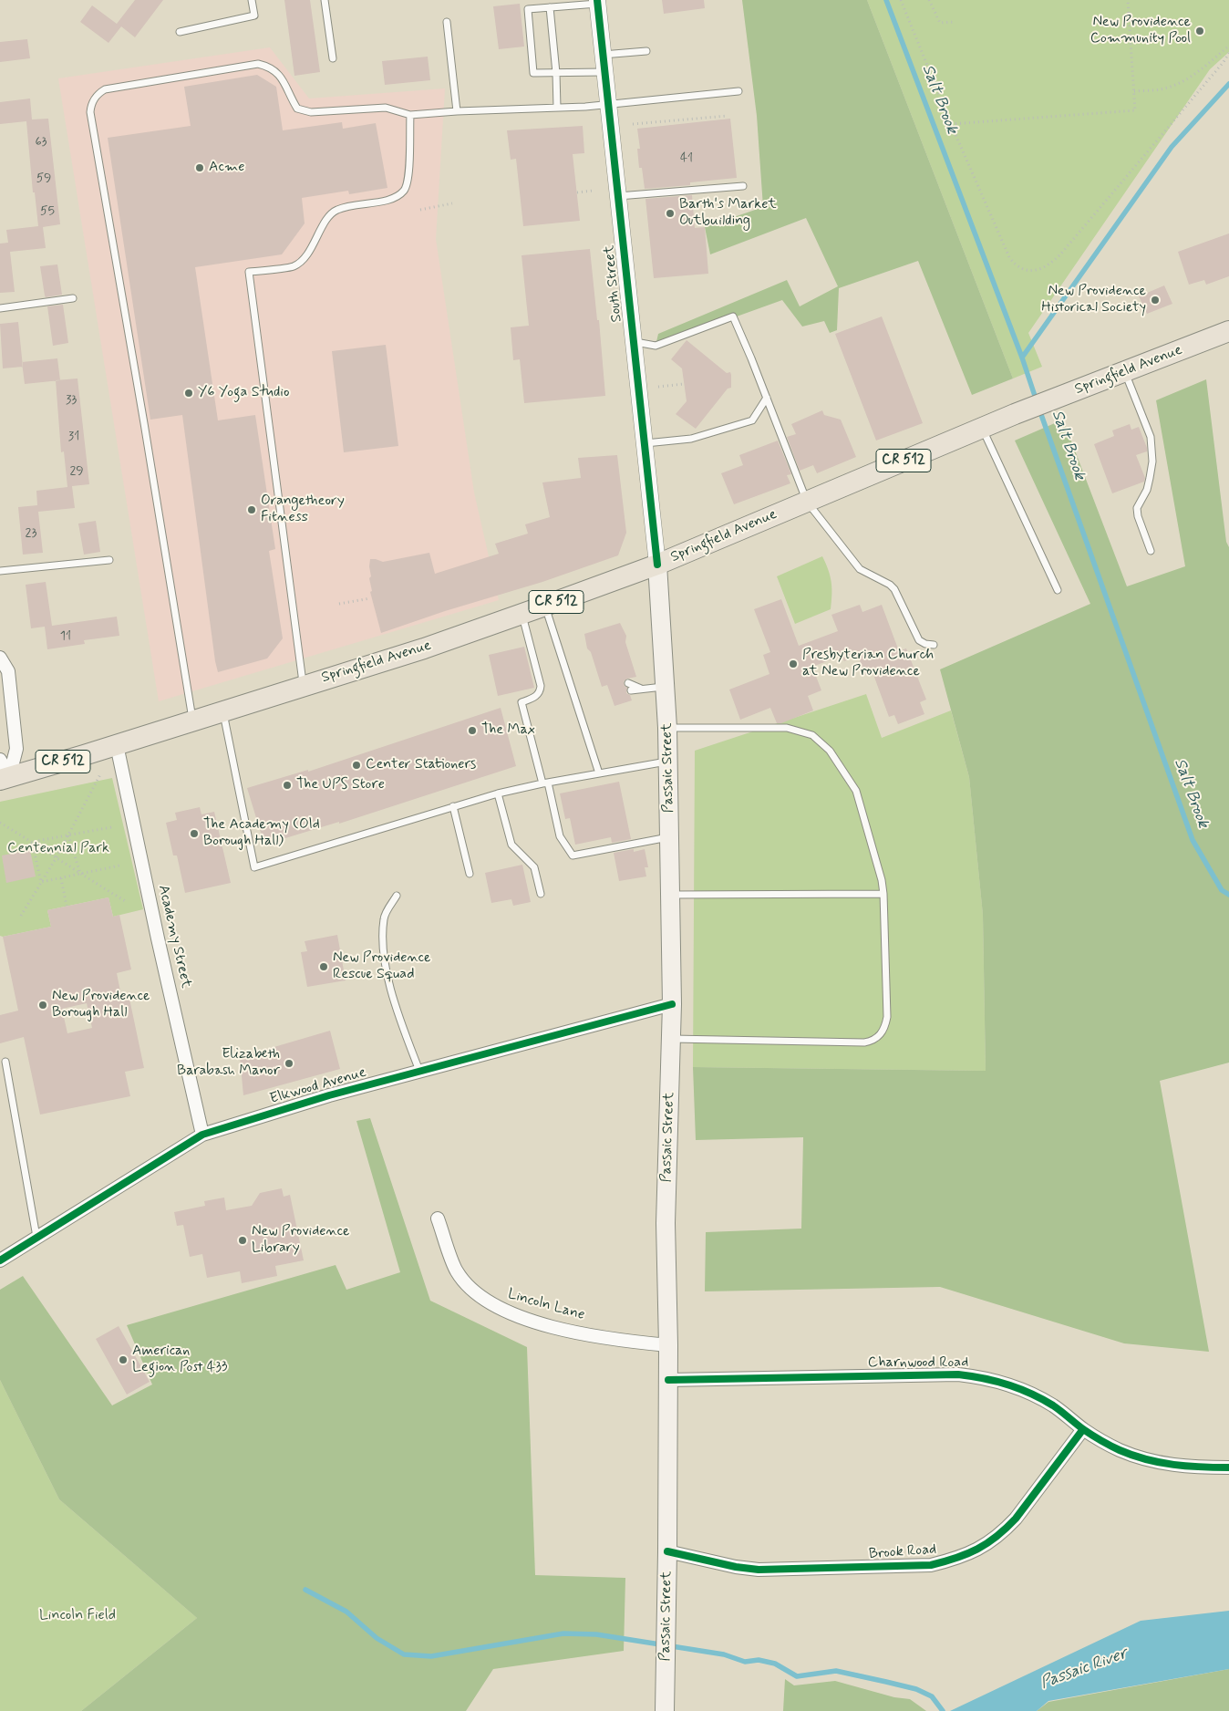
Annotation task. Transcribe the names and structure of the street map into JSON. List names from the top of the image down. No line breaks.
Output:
{"streets":{"main road":["Springfield Avenue","CR 512","Passaic Street"],"street":["South Street","Academy Street","Elkwood Avenue","Lincoln Lane","Charnwood Road","Brook Road"]},"crossings":[["South Street","Springfield Avenue"],["South Street","Passaic Street"],["Springfield Avenue","Passaic Street"],["Springfield Avenue","Academy Street"],["Passaic Street","Elkwood Avenue"],["Passaic Street","Lincoln Lane"],["Passaic Street","Charnwood Road"],["Passaic Street","Brook Road"],["Academy Street","Elkwood Avenue"],["Charnwood Road","Brook Road"]],"water":["Salt Brook","Passaic River"],"parks":["Centennial Park","Lincoln Field"],"places":["New Providence Community Pool","Acme","Barth's Market Outbuilding","New Providence Historical Society","Y6 Yoga Studio","Orangetheory Fitness","Presbyterian Church at New Providence","The Max","Center Stationers","The UPS Store","The Academy (Old Borough Hall)","New Providence Rescue Squad","New Providence Borough Hall","Elizabeth Barabash Manor","New Providence Library","American Legion Post 433"],"house_numbers":["63","41","59","55","33","31","29","23","11"]}
